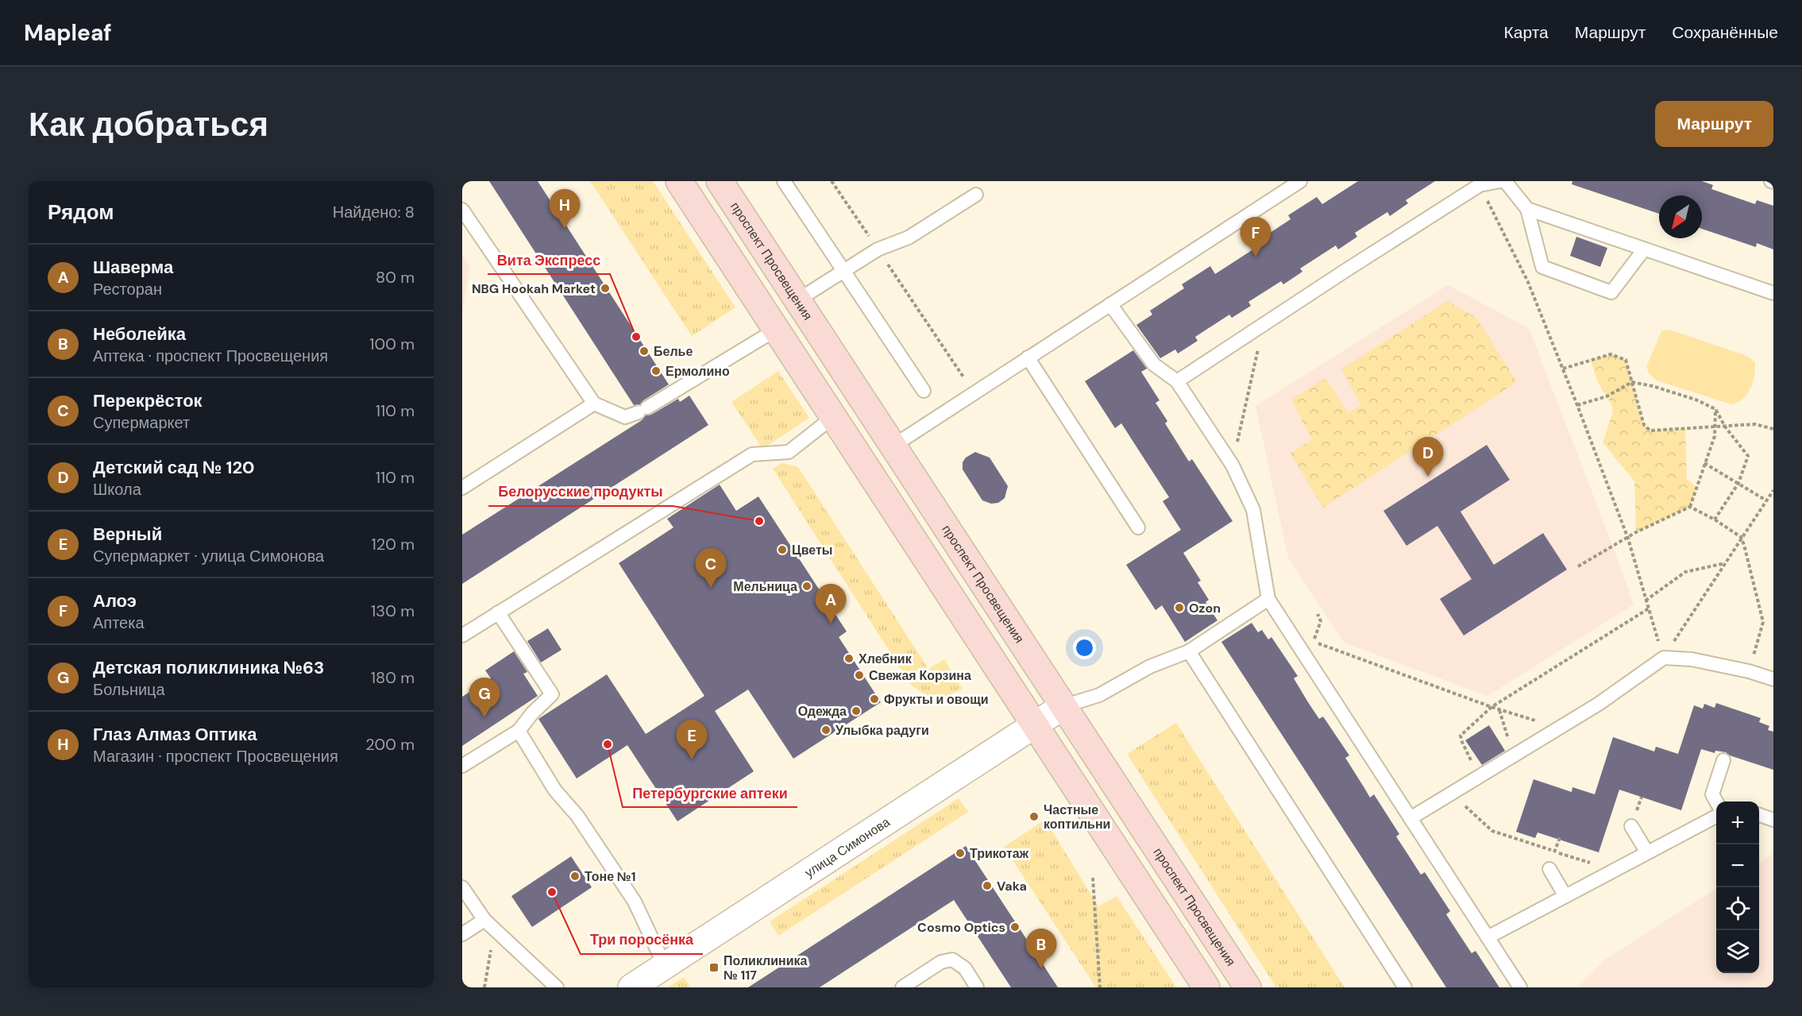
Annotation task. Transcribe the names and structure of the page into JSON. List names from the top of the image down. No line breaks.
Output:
{"streets":{"main road":["проспект Просвещения"],"street":["улица Симонова"]},"crossings":[["проспект Просвещения","улица Симонова"]],"places":{"other":["NBG Hookah Market","Вита Экспресс","Белье","Ермолино","Белорусские продукты","Цветы","Мельница","Ozon","Хлебник","Свежая Корзина","Фрукты и овощи","Одежда","Улыбка радуги","Петербургские аптеки","Частные коптильни","Трикотаж","Тоне №1","Vaka","Три поросёнка","Cosmo Optics"],"transit":["Поликлиника № 117"]},"north":"bottom left","page":{"header":"Mapleaf","nav":["Карта","Маршрут","Сохранённые"],"buttons":"Маршрут","title":"Как добраться","heading":["Рядом","Найдено: 8"],"pins":["H","F","D","C","A","G","E","B"],"list":[{"mark":"A","name":"Шаверма","note":"Ресторан","value":"80 m"},{"mark":"B","name":"Неболейка","note":"Аптека · проспект Просвещения","value":"100 m"},{"mark":"C","name":"Перекрёсток","note":"Супермаркет","value":"110 m"},{"mark":"D","name":"Детский сад № 120","note":"Школа","value":"110 m"},{"mark":"E","name":"Верный","note":"Супермаркет · улица Симонова","value":"120 m"},{"mark":"F","name":"Алоэ","note":"Аптека","value":"130 m"},{"mark":"G","name":"Детская поликлиника №63","note":"Больница","value":"180 m"},{"mark":"H","name":"Глаз Алмаз Оптика","note":"Магазин · проспект Просвещения","value":"200 m"}],"map_buttons":["+","−"]}}
